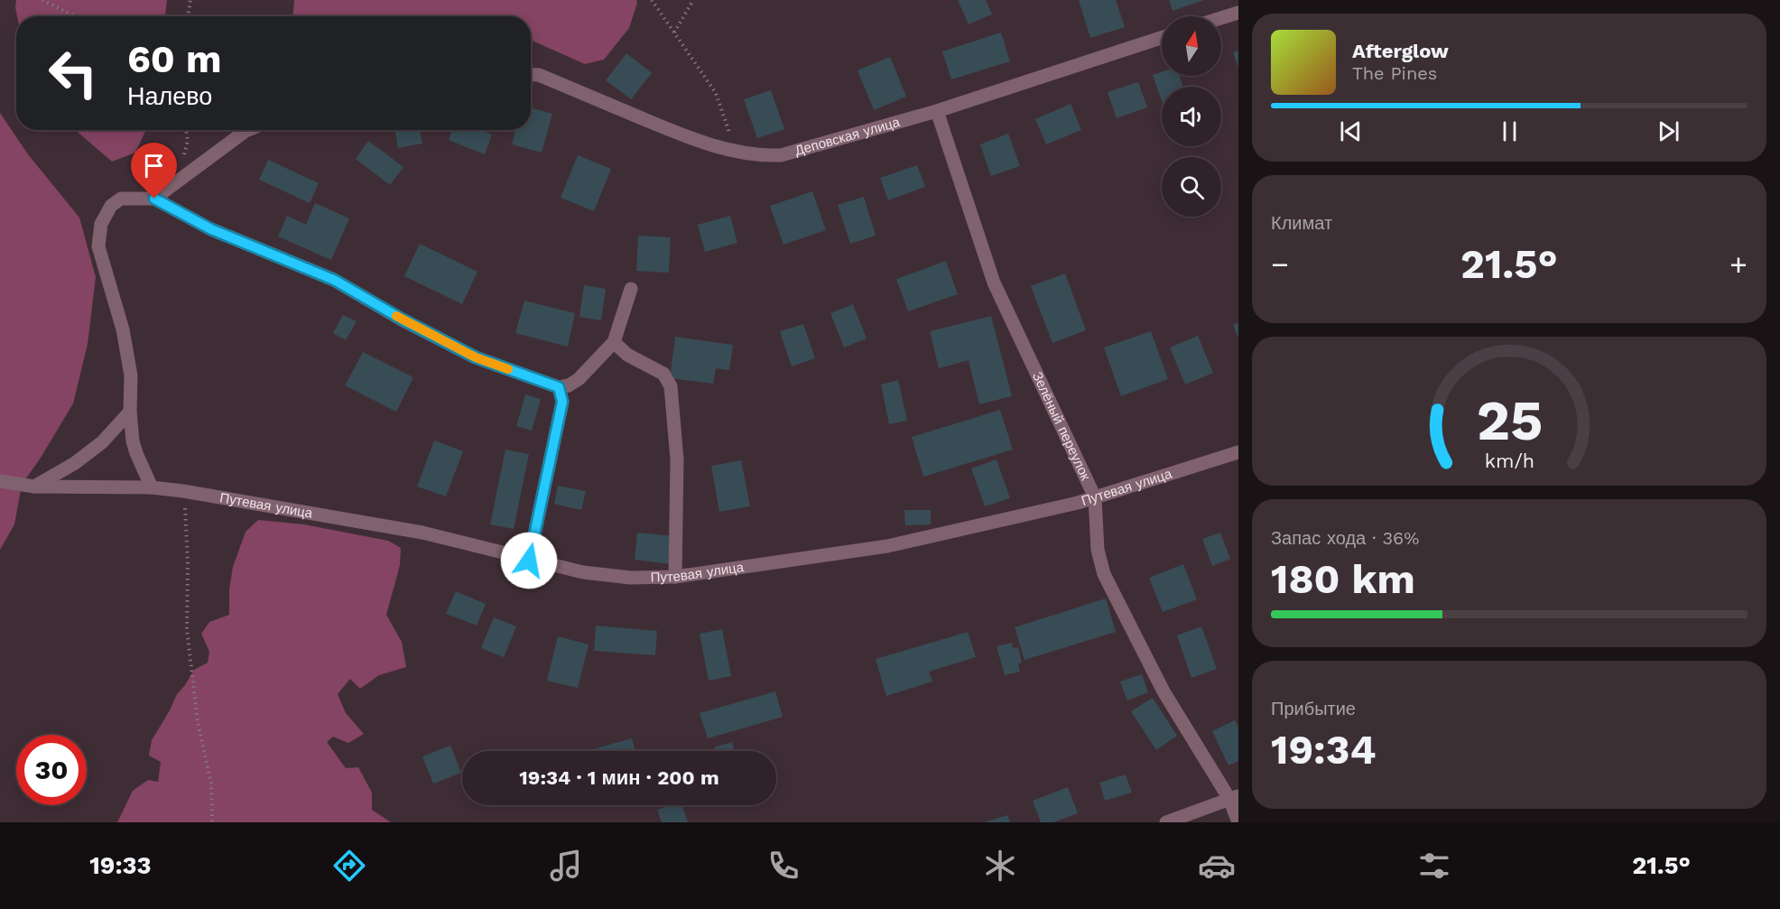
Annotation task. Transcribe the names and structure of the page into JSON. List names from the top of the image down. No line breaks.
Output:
{"streets":{"street":["Деповская улица","Зелёный переулок","Путевая улица"]},"crossings":[["Деповская улица","Зелёный переулок"],["Зелёный переулок","Путевая улица"]],"north":"top","page":{"turn":["60 m","Налево"],"song":["Afterglow","The Pines"],"tile":["Климат",["Запас хода · 36%","180 km"],["Прибытие","19:34"]],"heat":["−","21.5°","+"],"limit":"30","trip":"19:34 · 1 мин · 200 m","tabs":["19:33","21.5°"],"gauge":["25","km/h"]}}
